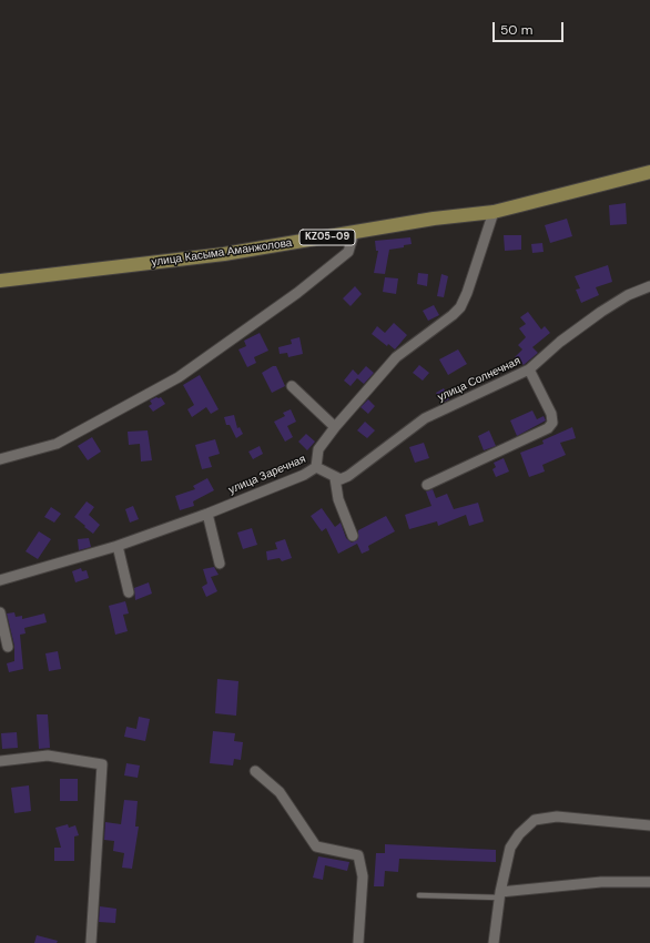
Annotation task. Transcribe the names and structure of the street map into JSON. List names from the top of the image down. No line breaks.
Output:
{"streets":{"main road":["KZ05-09","улица Касыма Аманжолова"],"street":["улица Солнечная","улица Заречная"]},"crossings":[["улица Касыма Аманжолова","улица Заречная"]],"scale_bar":"50 m"}
